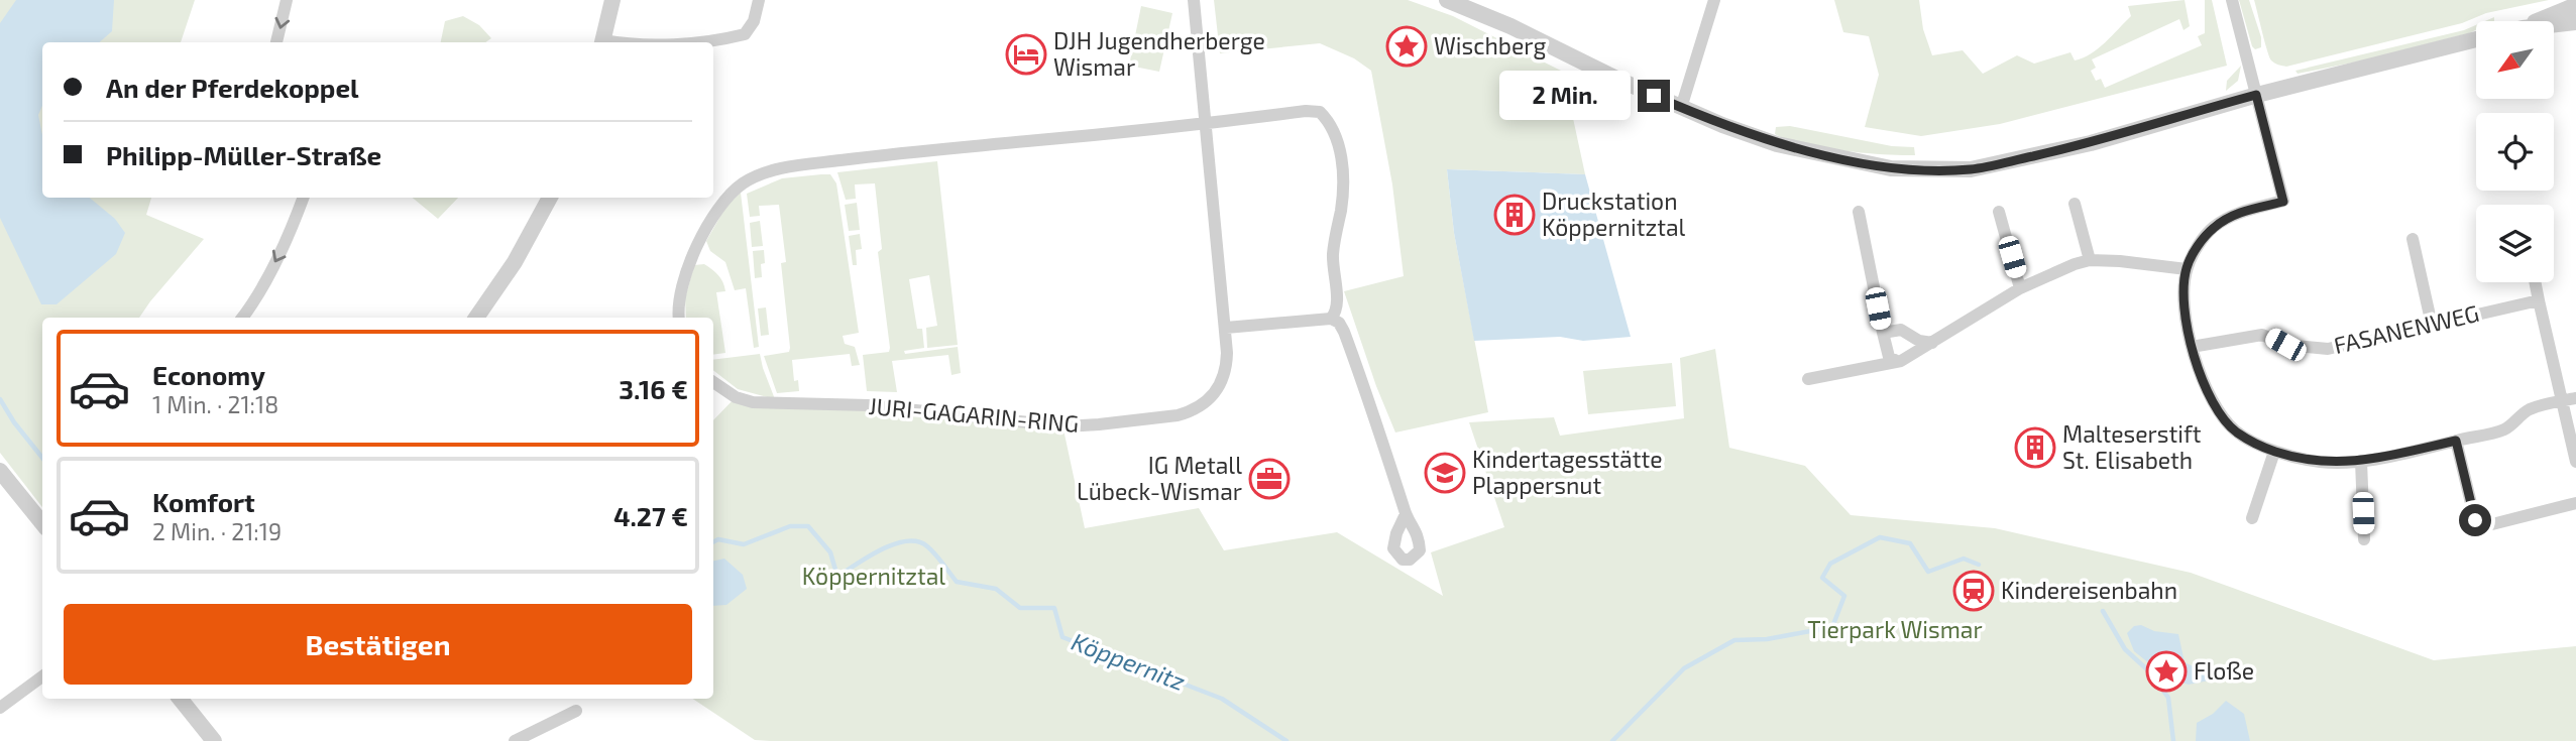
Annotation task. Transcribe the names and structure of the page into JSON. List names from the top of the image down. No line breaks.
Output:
{"streets":{"street":["FASANENWEG","JURI-GAGARIN-RING"]},"water":["Köppernitz"],"parks":["Köppernitztal","Tierpark Wismar"],"places":{"place":["Wischberg","Floße"],"hotel":["DJH Jugendherberge Wismar"],"building":["Druckstation Köppernitztal","Malteserstift St. Elisabeth"],"school or university":["Kindertagesstätte Plappersnut"],"office":["IG Metall Lübeck-Wismar"],"station":["Kindereisenbahn"]},"north":"bottom left","page":{"banner":["An der Pferdekoppel","Philipp-Müller-Straße"],"bubble":"2 Min.","list":[{"name":"Economy","note":"1 Min. · 21:18","value":"3.16 €"},{"name":"Komfort","note":"2 Min. · 21:19","value":"4.27 €"}],"buttons":"Bestätigen"}}
